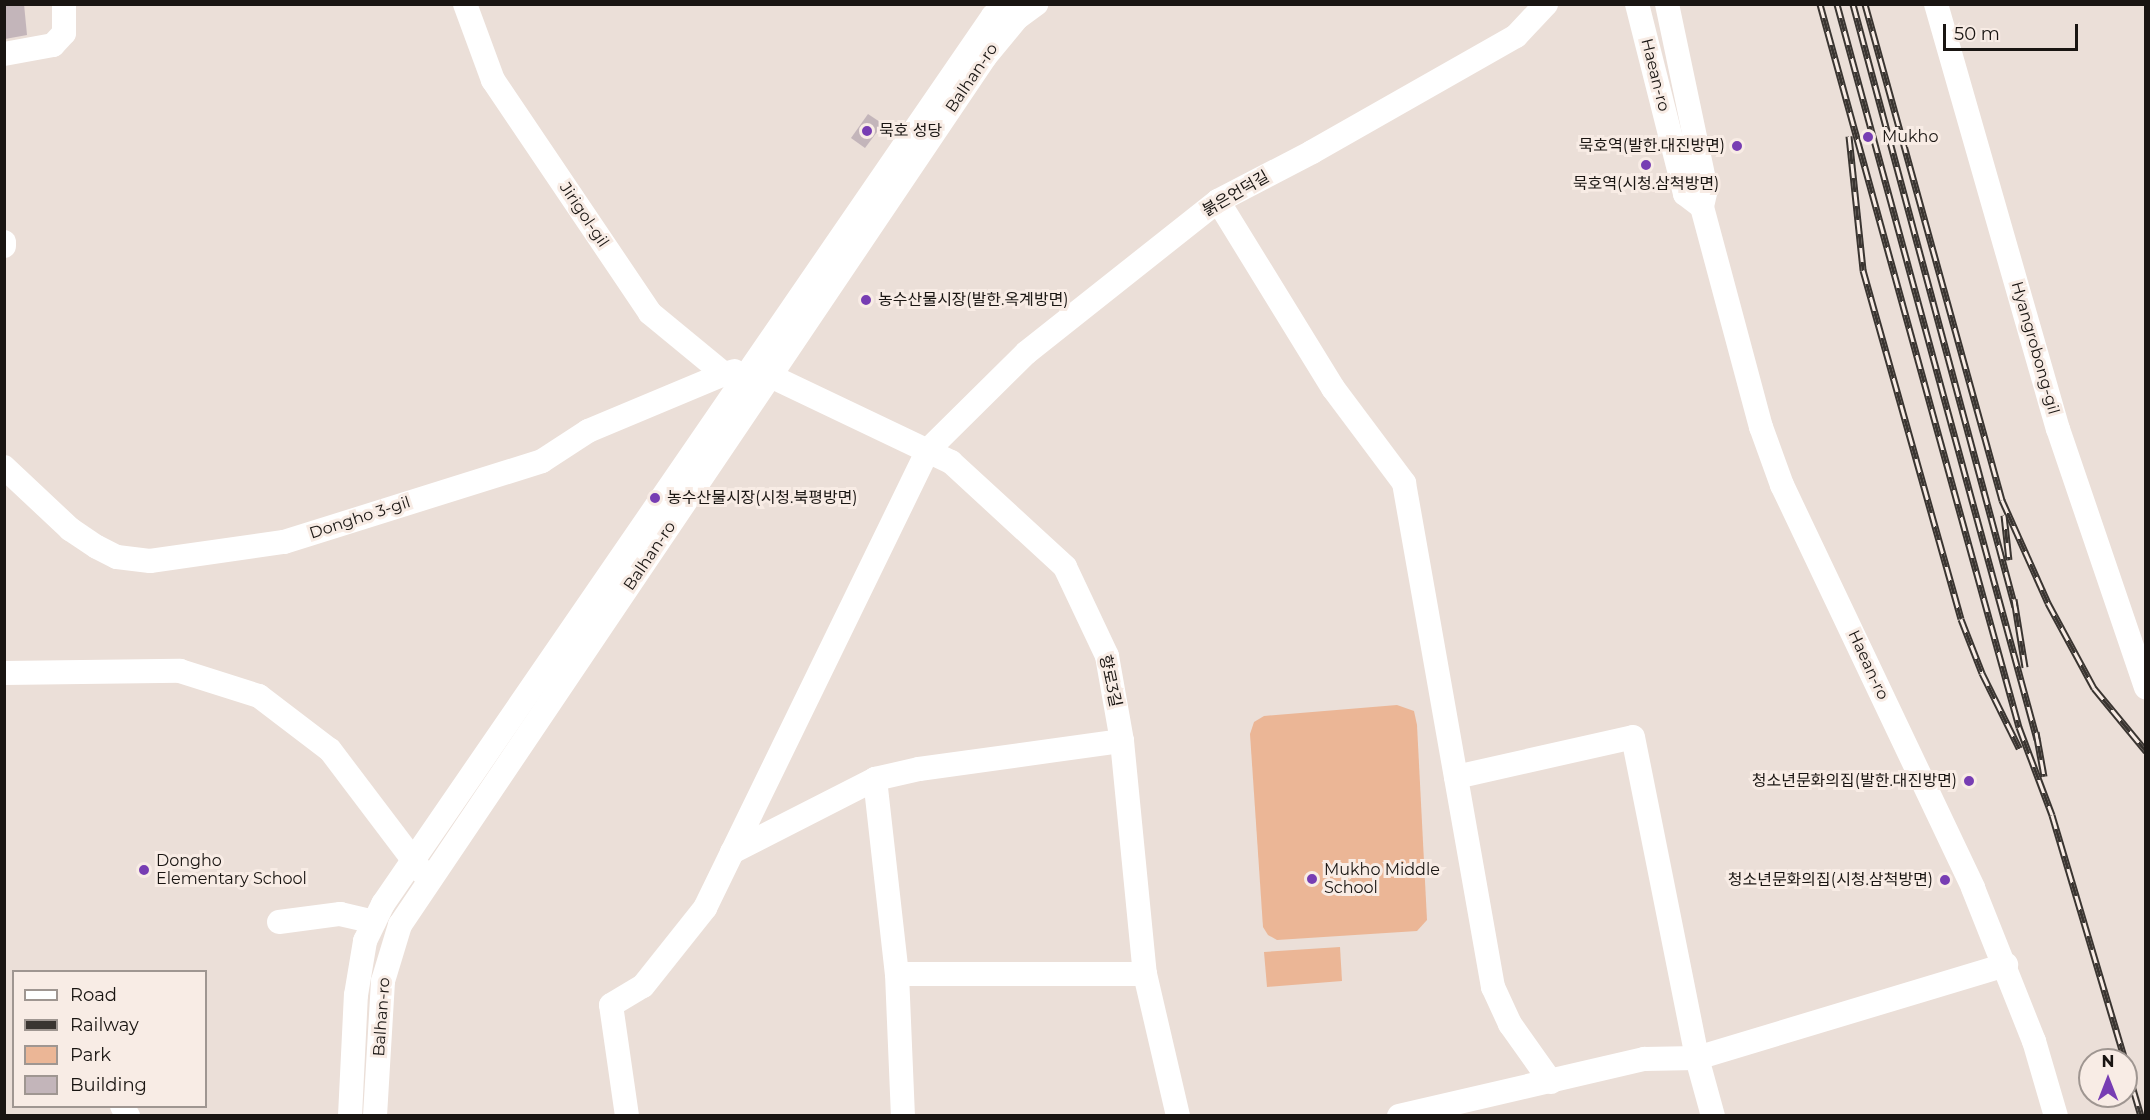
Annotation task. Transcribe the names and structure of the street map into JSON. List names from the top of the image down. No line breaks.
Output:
{"streets":{"street":["Haean-ro","Balhan-ro","붉은언덕길","Jirigol-gil","Hyangrobong-gil","Dongho 3-gil","향로3길"]},"crossings":[["Balhan-ro","향로3길"],["붉은언덕길","향로3길"],["Jirigol-gil","Dongho 3-gil"]],"places":["묵호 성당","Mukho","묵호역(발한.대진방면)","묵호역(시청.삼척방면)","농수산물시장(발한.옥계방면)","농수산물시장(시청.북평방면)","청소년문화의집(발한.대진방면)","Dongho Elementary School","Mukho Middle School","청소년문화의집(시청.삼척방면)"],"legend":["Road","Railway","Park","Building"],"scale_bar":"50 m","north":"top"}
